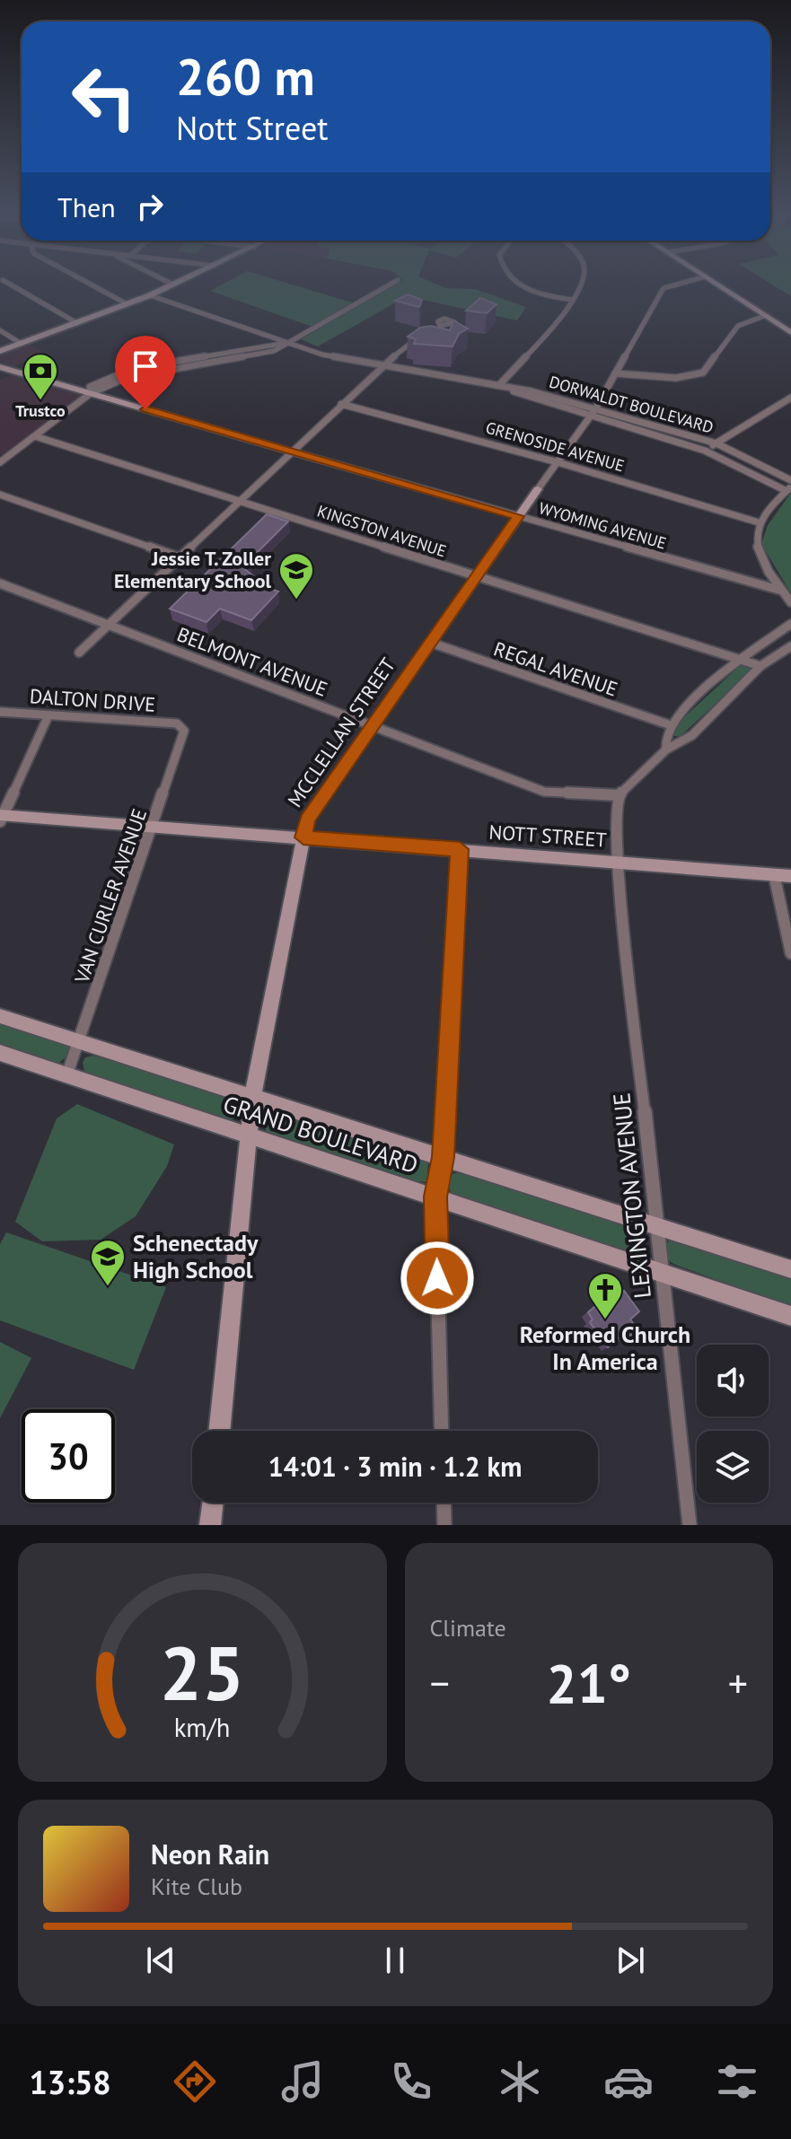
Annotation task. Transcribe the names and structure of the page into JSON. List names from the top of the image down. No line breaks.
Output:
{"streets":{"street":["DORWALDT BOULEVARD","GRENOSIDE AVENUE","WYOMING AVENUE","KINGSTON AVENUE","BELMONT AVENUE","REGAL AVENUE","DALTON DRIVE","MCCLELLAN STREET","NOTT STREET","VAN CURLER AVENUE","GRAND BOULEVARD","LEXINGTON AVENUE"]},"crossings":[["DORWALDT BOULEVARD","MCCLELLAN STREET"],["GRENOSIDE AVENUE","MCCLELLAN STREET"],["WYOMING AVENUE","MCCLELLAN STREET"],["KINGSTON AVENUE","MCCLELLAN STREET"],["BELMONT AVENUE","MCCLELLAN STREET"],["BELMONT AVENUE","LEXINGTON AVENUE"],["REGAL AVENUE","MCCLELLAN STREET"],["DALTON DRIVE","VAN CURLER AVENUE"],["MCCLELLAN STREET","NOTT STREET"],["MCCLELLAN STREET","GRAND BOULEVARD"],["NOTT STREET","VAN CURLER AVENUE"],["NOTT STREET","LEXINGTON AVENUE"],["VAN CURLER AVENUE","GRAND BOULEVARD"],["GRAND BOULEVARD","LEXINGTON AVENUE"]],"places":{"bank":["Trustco"],"school or university":["Jessie T. Zoller Elementary School","Schenectady High School"],"church":["Reformed Church In America"]},"page":{"turn":["260 m","Nott Street"],"then":"Then","limit":"30","trip":"14:01 · 3 min · 1.2 km","tile":"Climate","heat":["−","21°","+"],"song":["Neon Rain","Kite Club"],"tabs":"13:58","gauge":["25","km/h"]}}
